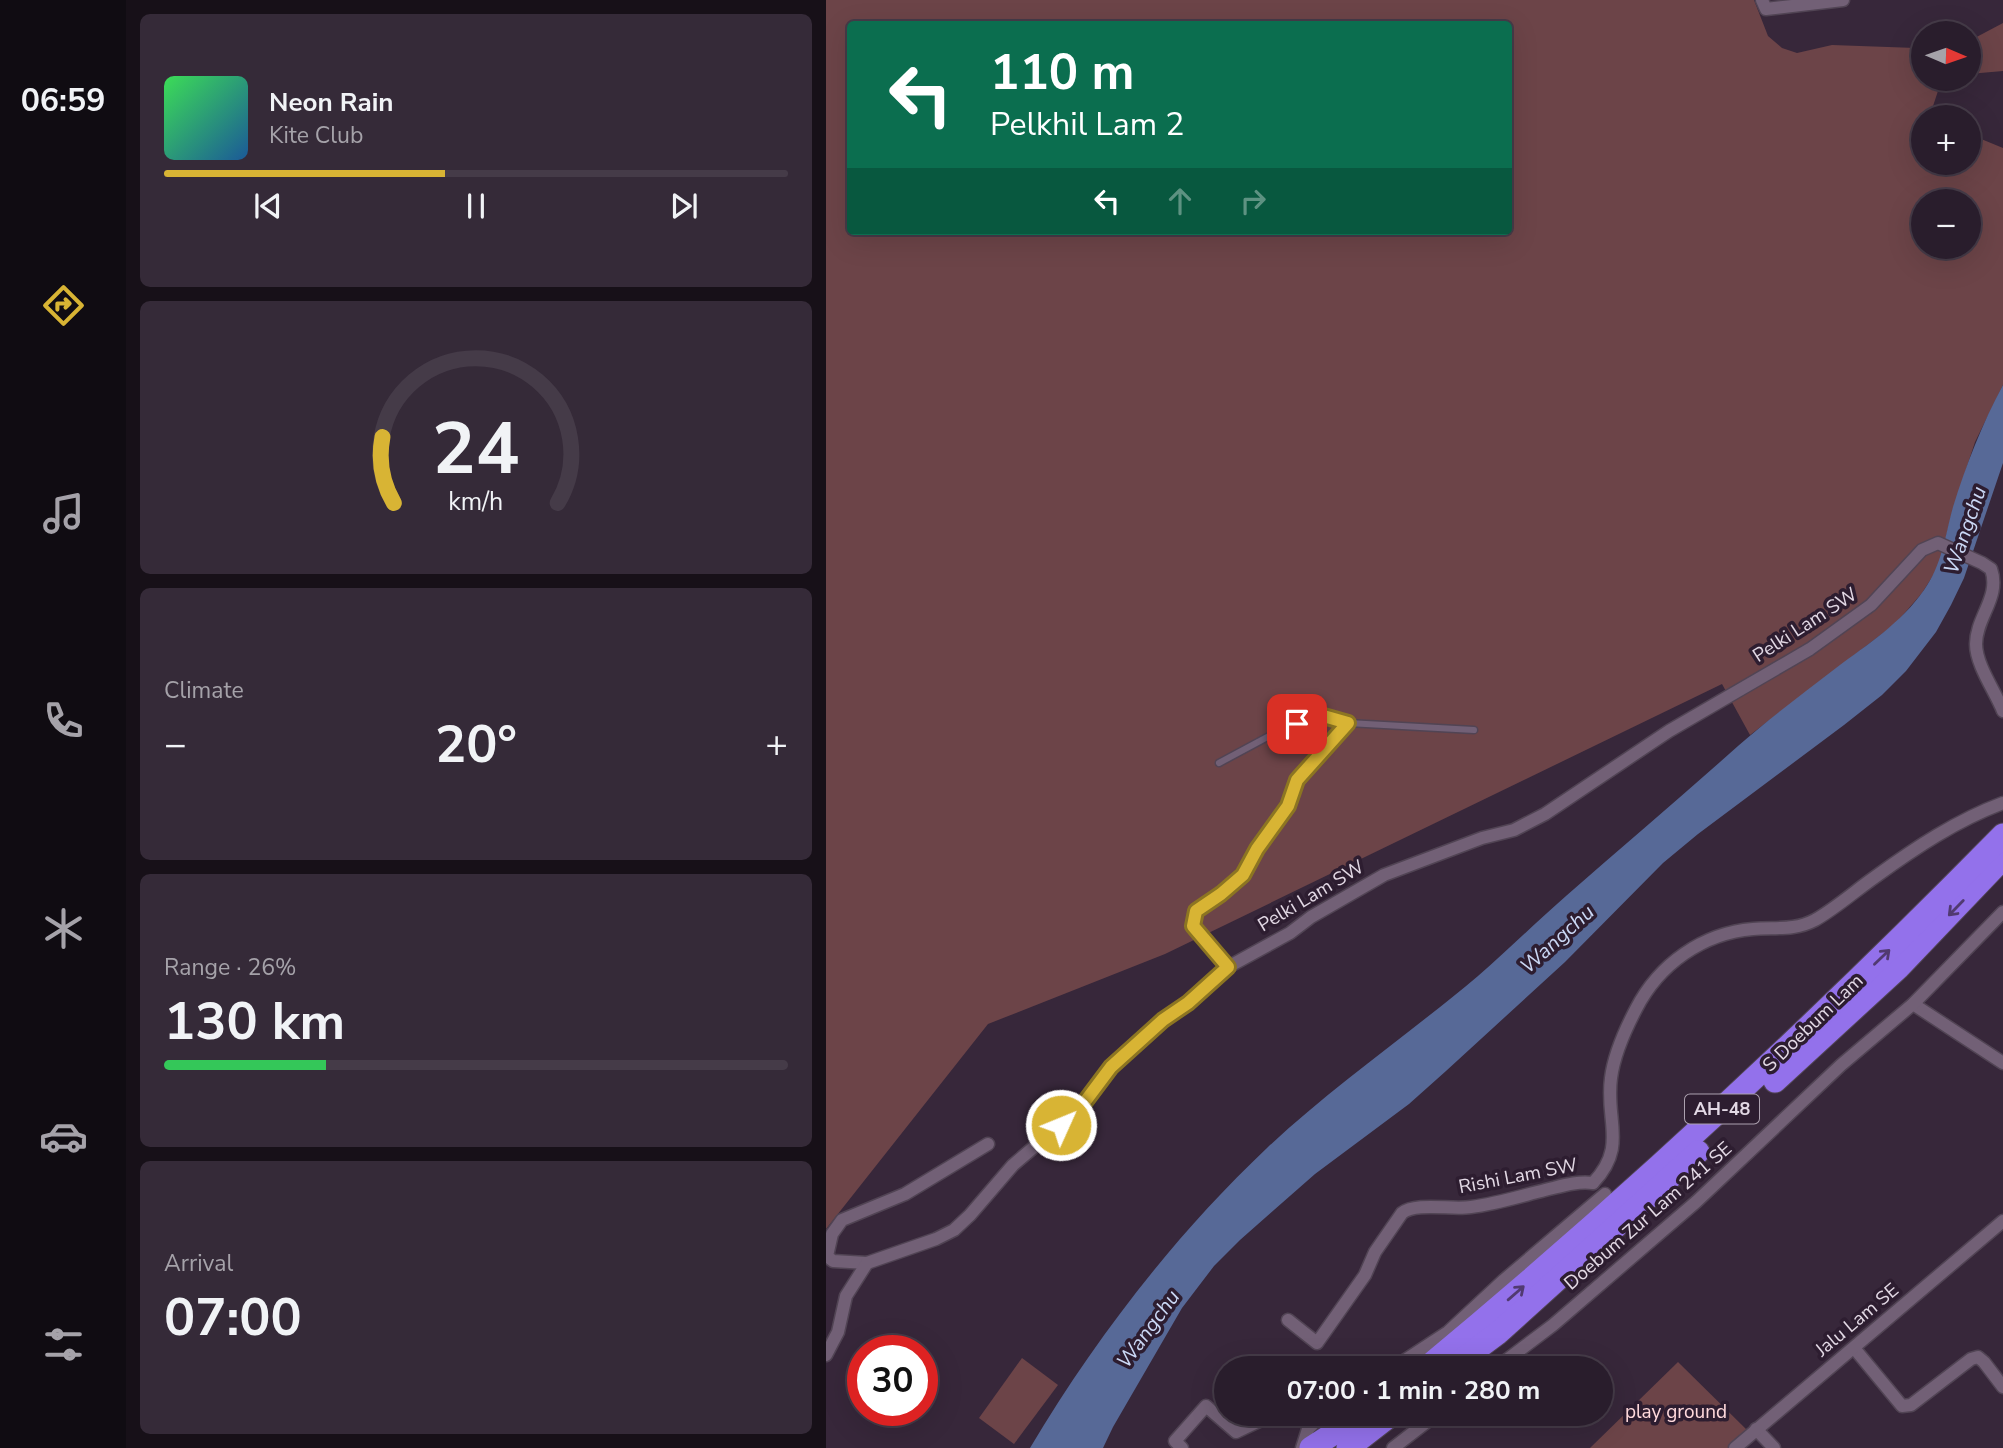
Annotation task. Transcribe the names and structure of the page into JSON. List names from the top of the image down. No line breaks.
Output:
{"streets":{"highway":["S Doebum Lam","AH-48"],"street":["Pelki Lam SW","Rishi Lam SW","Doebum Zur Lam 241 SE","Jalu Lam SE"]},"water":["Wangchu"],"parks":["play ground"],"north":"right","page":{"tabs":"06:59","map_buttons":["+","−"],"turn":["110 m","Pelkhil Lam 2"],"song":["Neon Rain","Kite Club"],"tile":["Climate",["Range · 26%","130 km"],["Arrival","07:00"]],"heat":["−","20°","+"],"limit":"30","trip":"07:00 · 1 min · 280 m","gauge":["24","km/h"]}}
